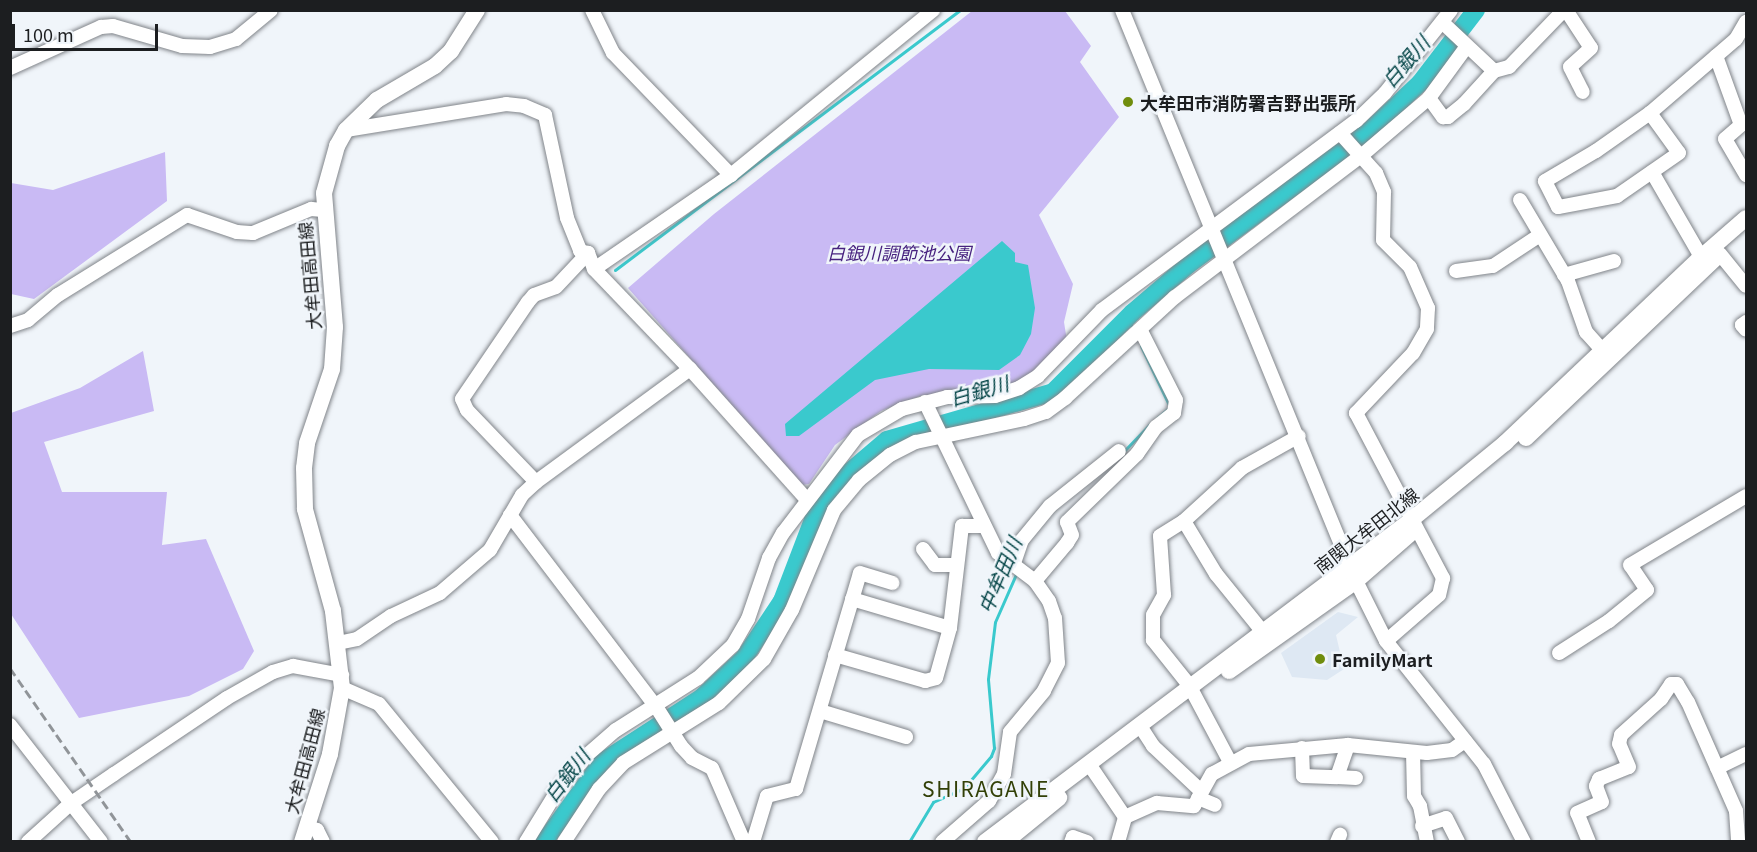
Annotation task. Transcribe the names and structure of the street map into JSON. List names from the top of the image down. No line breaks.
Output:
{"streets":{"main road":["大牟田高田線","南関大牟田北線"]},"districts":["SHIRAGANE"],"water":["白銀川","中牟田川"],"parks":["白銀川調節池公園"],"places":["大牟田市消防署吉野出張所","FamilyMart"],"scale_bar":"100 m"}
